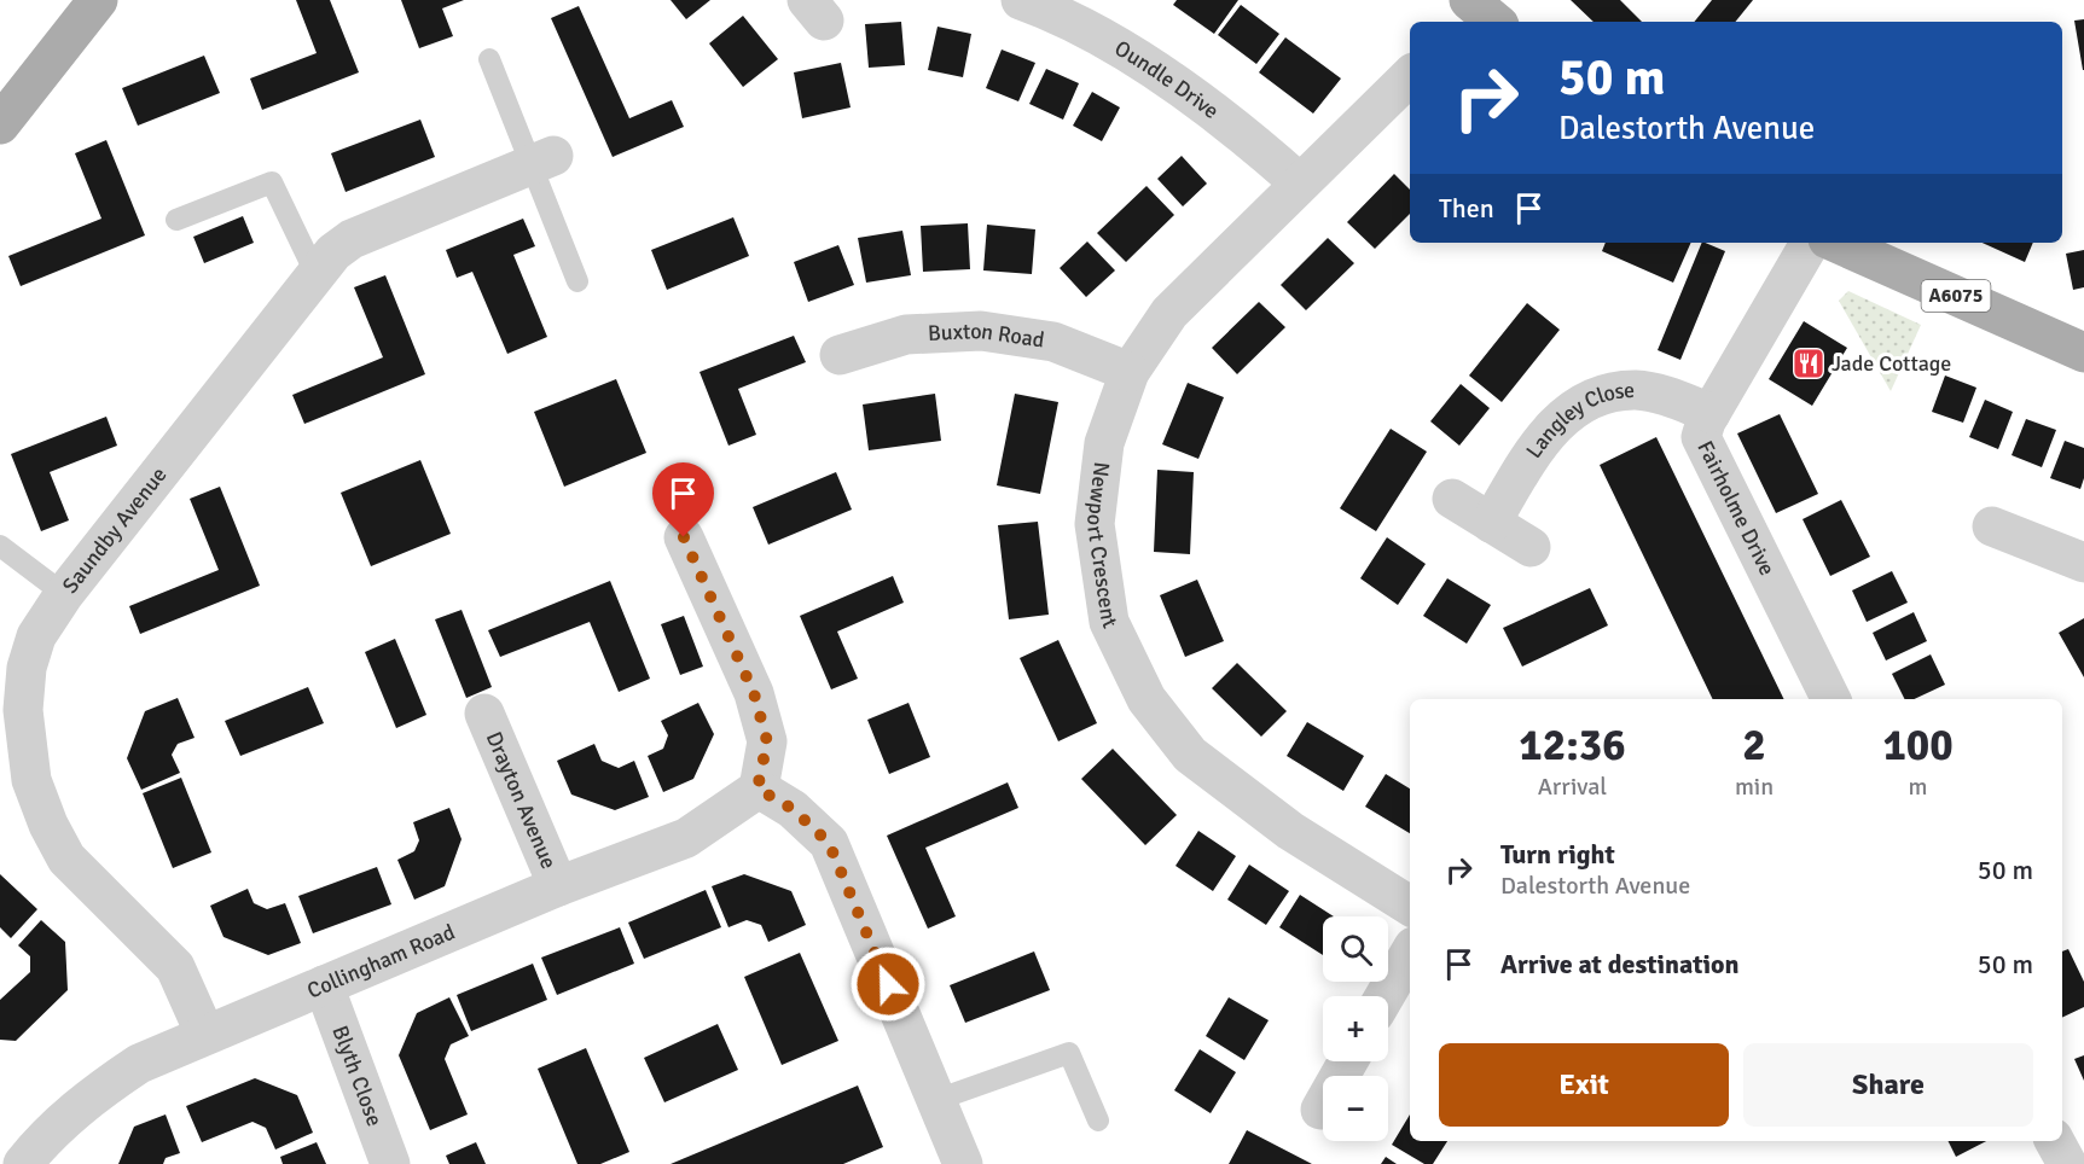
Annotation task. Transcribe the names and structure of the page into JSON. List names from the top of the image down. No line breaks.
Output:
{"streets":{"main road":["A6075"],"street":["Oundle Drive","Buxton Road","Langley Close","Fairholme Drive","Saundby Avenue","Newport Crescent","Drayton Avenue","Collingham Road","Blyth Close"]},"crossings":[["Oundle Drive","Newport Crescent"],["Buxton Road","Newport Crescent"],["Langley Close","Fairholme Drive"],["Saundby Avenue","Collingham Road"],["Drayton Avenue","Collingham Road"],["Collingham Road","Blyth Close"]],"places":{"restaurant":["Jade Cottage"]},"page":{"turn":["50 m","Dalestorth Avenue"],"then":"Then","eta":["12:36","Arrival","2","min","100","m"],"list":[{"name":"Turn right","note":"Dalestorth Avenue","value":"50 m"},{"name":"Arrive at destination","value":"50 m"}],"map_buttons":["+","−"],"buttons":["Exit","Share"]}}
